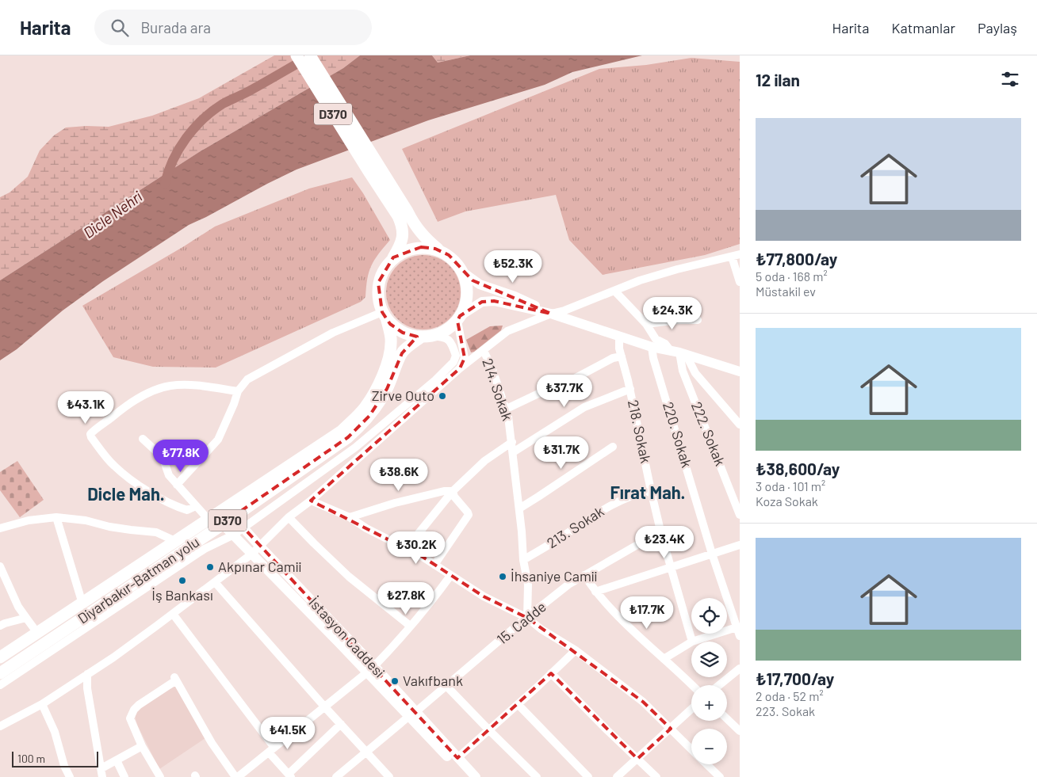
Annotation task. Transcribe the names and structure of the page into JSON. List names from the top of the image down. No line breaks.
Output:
{"streets":{"highway":["D370","Diyarbakır-Batman yolu"],"main road":["İstasyon Caddesi"],"street":["214. Sokak","218. Sokak","222. Sokak","220. Sokak","213. Sokak","15. Cadde"]},"crossings":[["D370","Diyarbakır-Batman yolu"],["214. Sokak","213. Sokak"],["214. Sokak","15. Cadde"],["218. Sokak","213. Sokak"],["Diyarbakır-Batman yolu","İstasyon Caddesi"],["15. Cadde","İstasyon Caddesi"]],"districts":["Fırat Mah.","Dicle Mah."],"water":["Dicle Nehri"],"places":["Zirve Outo","Akpınar Camii","İhsaniye Camii","İş Bankası","Vakıfbank"],"scale_bar":"100 m","page":{"header":"Harita","search":"Burada ara","nav":["Harita","Katmanlar","Paylaş"],"heading":"12 ilan","list":[{"name":"₺77,800/ay","note":"5 oda · 168 m² · Müstakil ev"},{"name":"₺38,600/ay","note":"3 oda · 101 m² · Koza Sokak"},{"name":"₺17,700/ay","note":"2 oda · 52 m² · 223. Sokak"}],"price":["₺52.3K","₺24.3K","₺37.7K","₺43.1K","₺31.7K","₺77.8K","₺38.6K","₺23.4K","₺30.2K","₺27.8K","₺17.7K","₺41.5K"],"map_buttons":["+","−"],"scale":"100 m"}}
